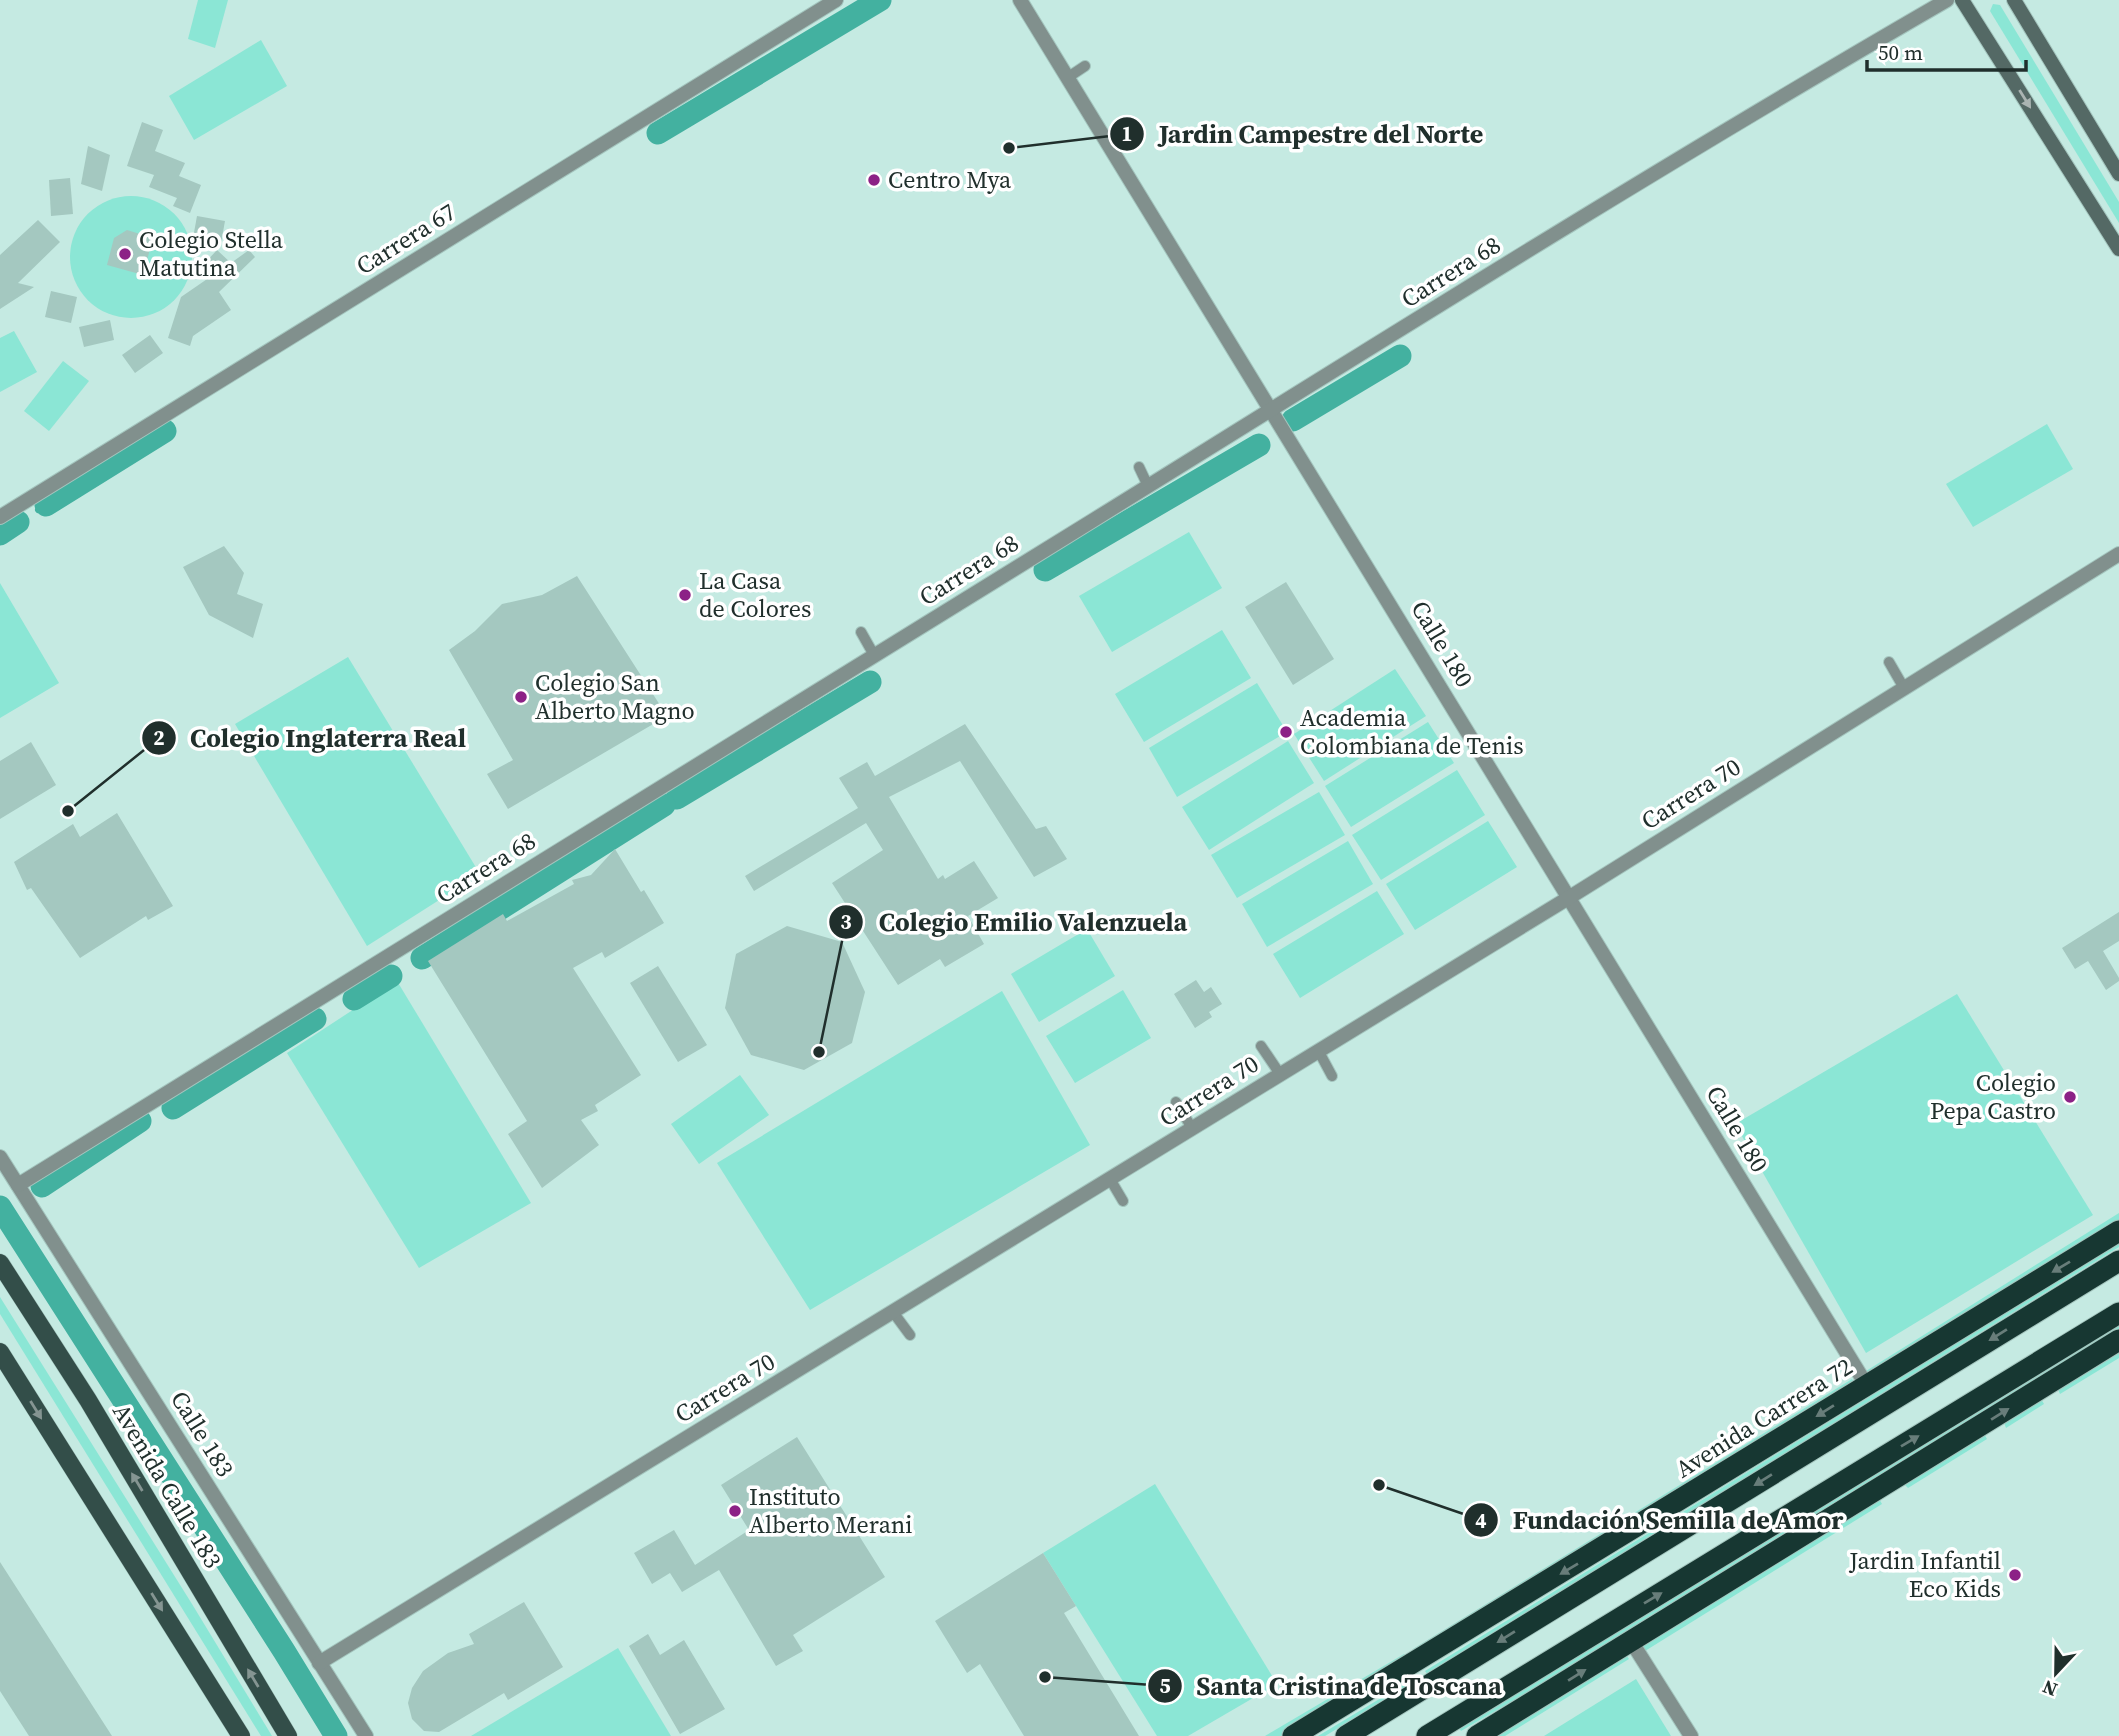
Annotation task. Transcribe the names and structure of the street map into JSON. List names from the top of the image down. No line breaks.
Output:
{"streets":{"highway":["Avenida Carrera 72"],"main road":["Avenida Calle 183"],"street":["Carrera 67","Carrera 68","Calle 180","Carrera 70","Calle 183"]},"crossings":[["Carrera 68","Calle 180"],["Carrera 68","Calle 183"],["Calle 180","Carrera 70"],["Calle 180","Avenida Carrera 72"],["Carrera 70","Calle 183"]],"places":["Jardin Campestre del Norte","Centro Mya","Colegio Stella Matutina","La Casa de Colores","Colegio San Alberto Magno","Academia Colombiana de Tenis","Colegio Inglaterra Real","Colegio Emilio Valenzuela","Colegio Pepa Castro","Fundación Semilla de Amor","Instituto Alberto Merani","Jardin Infantil Eco Kids","Santa Cristina de Toscana"],"scale_bar":"50 m","north":"bottom"}
